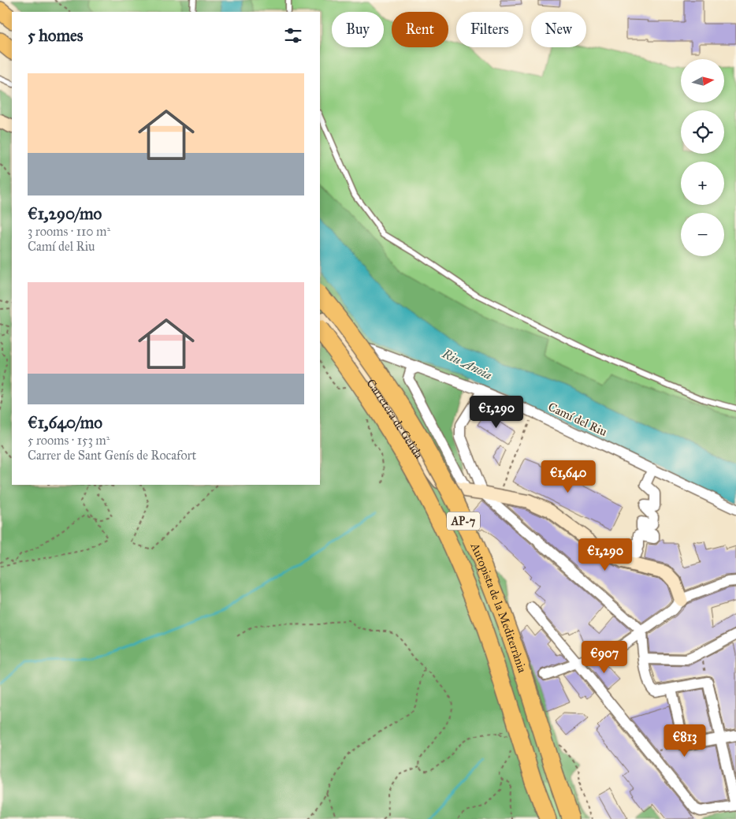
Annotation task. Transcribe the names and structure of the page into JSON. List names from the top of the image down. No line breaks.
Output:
{"streets":{"highway":["AP-7","Autopista de la Mediterrània"],"street":["Carretera de Gelida","Camí del Riu"]},"crossings":[["Carretera de Gelida","Camí del Riu"],["Carretera de Gelida","Autopista de la Mediterrània"]],"water":["Riu Anoia"],"north":"right","page":{"chip":["Buy","Rent","Filters","New"],"heading":"5 homes","map_buttons":["+","−"],"list":[{"name":"€1,290/mo","note":"3 rooms · 110 m² · Camí del Riu"},{"name":"€1,640/mo","note":"5 rooms · 153 m² · Carrer de Sant Genís de Rocafort"}],"price":["€1,290","€1,640","€1,290","€907","€813"]}}
